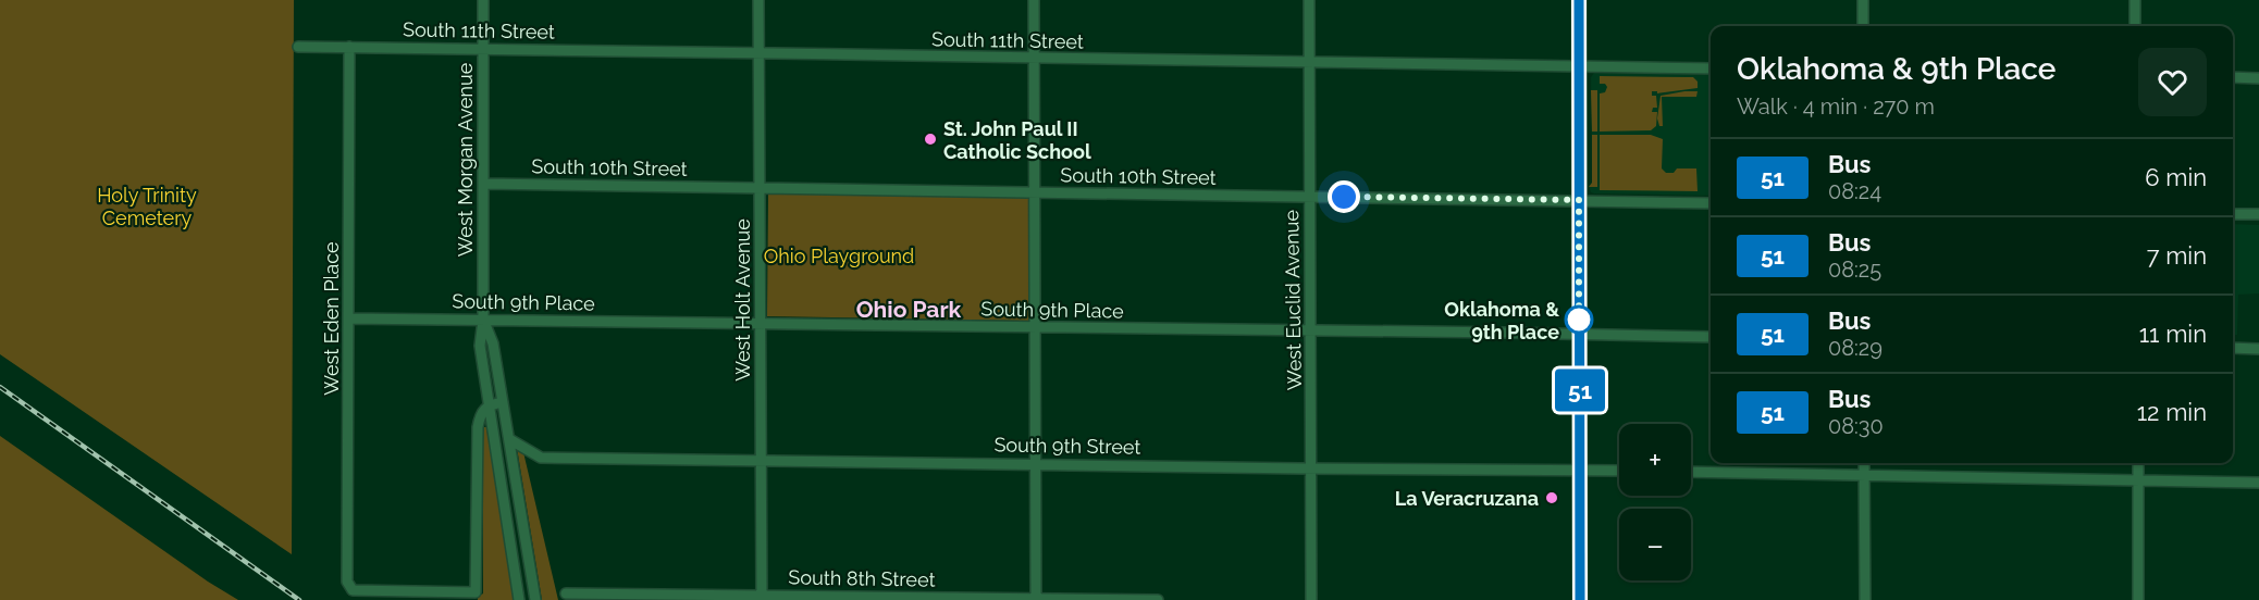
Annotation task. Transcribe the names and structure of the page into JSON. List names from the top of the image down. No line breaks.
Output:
{"streets":{"street":["South 11th Street","West Morgan Avenue","South 10th Street","West Holt Avenue","West Euclid Avenue","South 9th Place","West Eden Place","South 9th Street","South 8th Street"]},"crossings":[["South 11th Street","West Morgan Avenue"],["South 11th Street","West Holt Avenue"],["South 11th Street","West Euclid Avenue"],["South 11th Street","West Eden Place"],["West Morgan Avenue","South 10th Street"],["West Morgan Avenue","South 9th Place"],["West Morgan Avenue","West Eden Place"],["West Morgan Avenue","South 9th Street"],["South 10th Street","West Holt Avenue"],["South 10th Street","West Euclid Avenue"],["West Holt Avenue","South 9th Place"],["West Holt Avenue","South 9th Street"],["West Holt Avenue","South 8th Street"],["West Euclid Avenue","South 9th Place"],["West Euclid Avenue","South 9th Street"],["South 9th Place","West Eden Place"]],"districts":["Ohio Park"],"parks":["Holy Trinity Cemetery","Ohio Playground"],"places":["St. John Paul II Catholic School","Oklahoma & 9th Place","La Veracruzana"],"lines":["bus line 51"],"page":{"on_map":"51","heading":["Oklahoma & 9th Place","Walk · 4 min · 270 m"],"list":[{"mark":"51","name":"Bus","note":"08:24","value":"6 min"},{"mark":"51","name":"Bus","note":"08:25","value":"7 min"},{"mark":"51","name":"Bus","note":"08:29","value":"11 min"},{"mark":"51","name":"Bus","note":"08:30","value":"12 min"}],"map_buttons":["+","−"]}}
